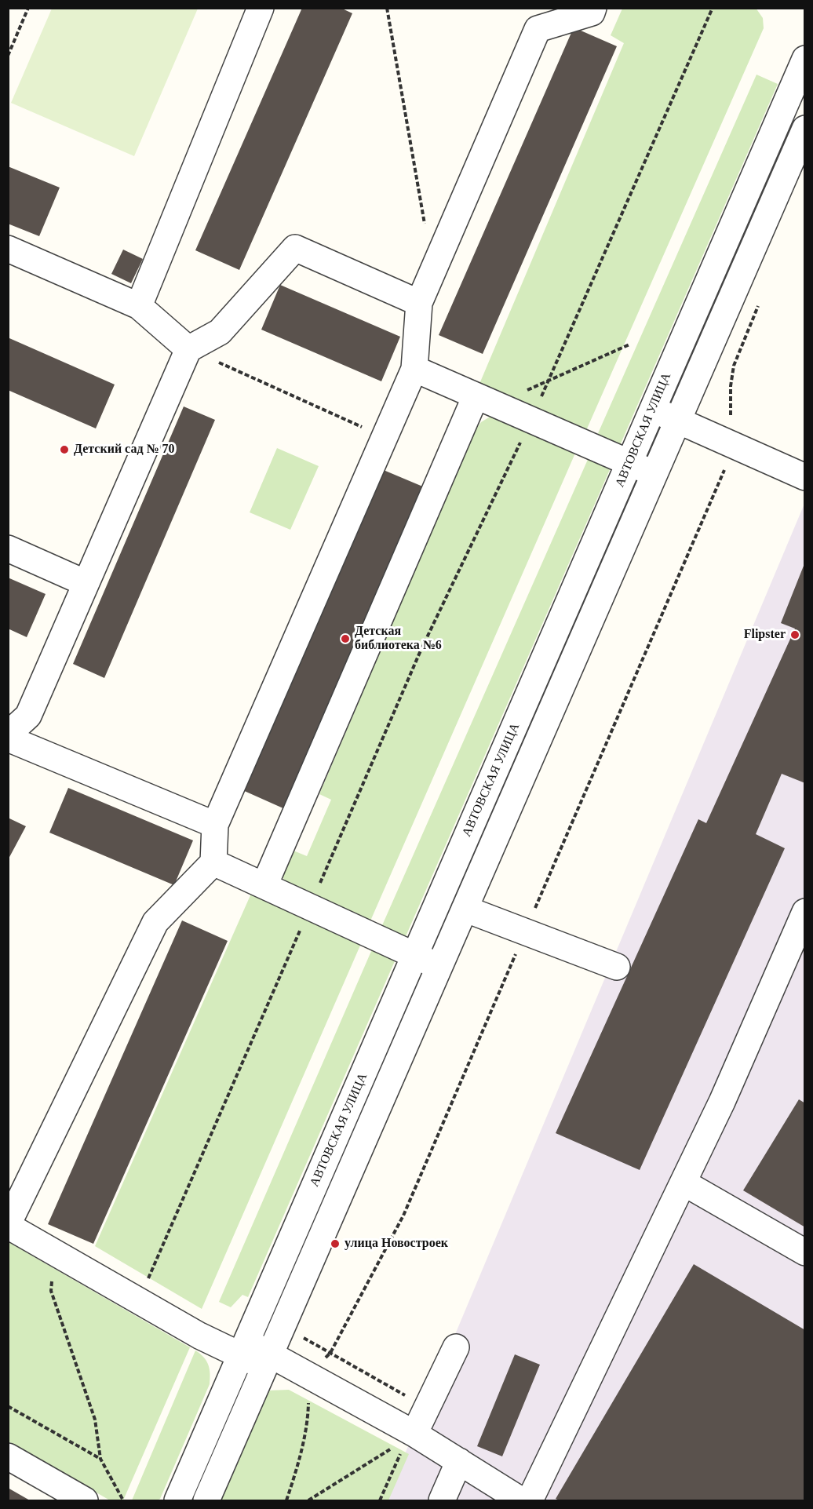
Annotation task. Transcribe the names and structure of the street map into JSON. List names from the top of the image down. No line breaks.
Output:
{"streets":{"street":["АВТОВСКАЯ УЛИЦА"]},"places":["Детский сад № 70","Flipster","Детская библиотека №6","улица Новостроек"]}
